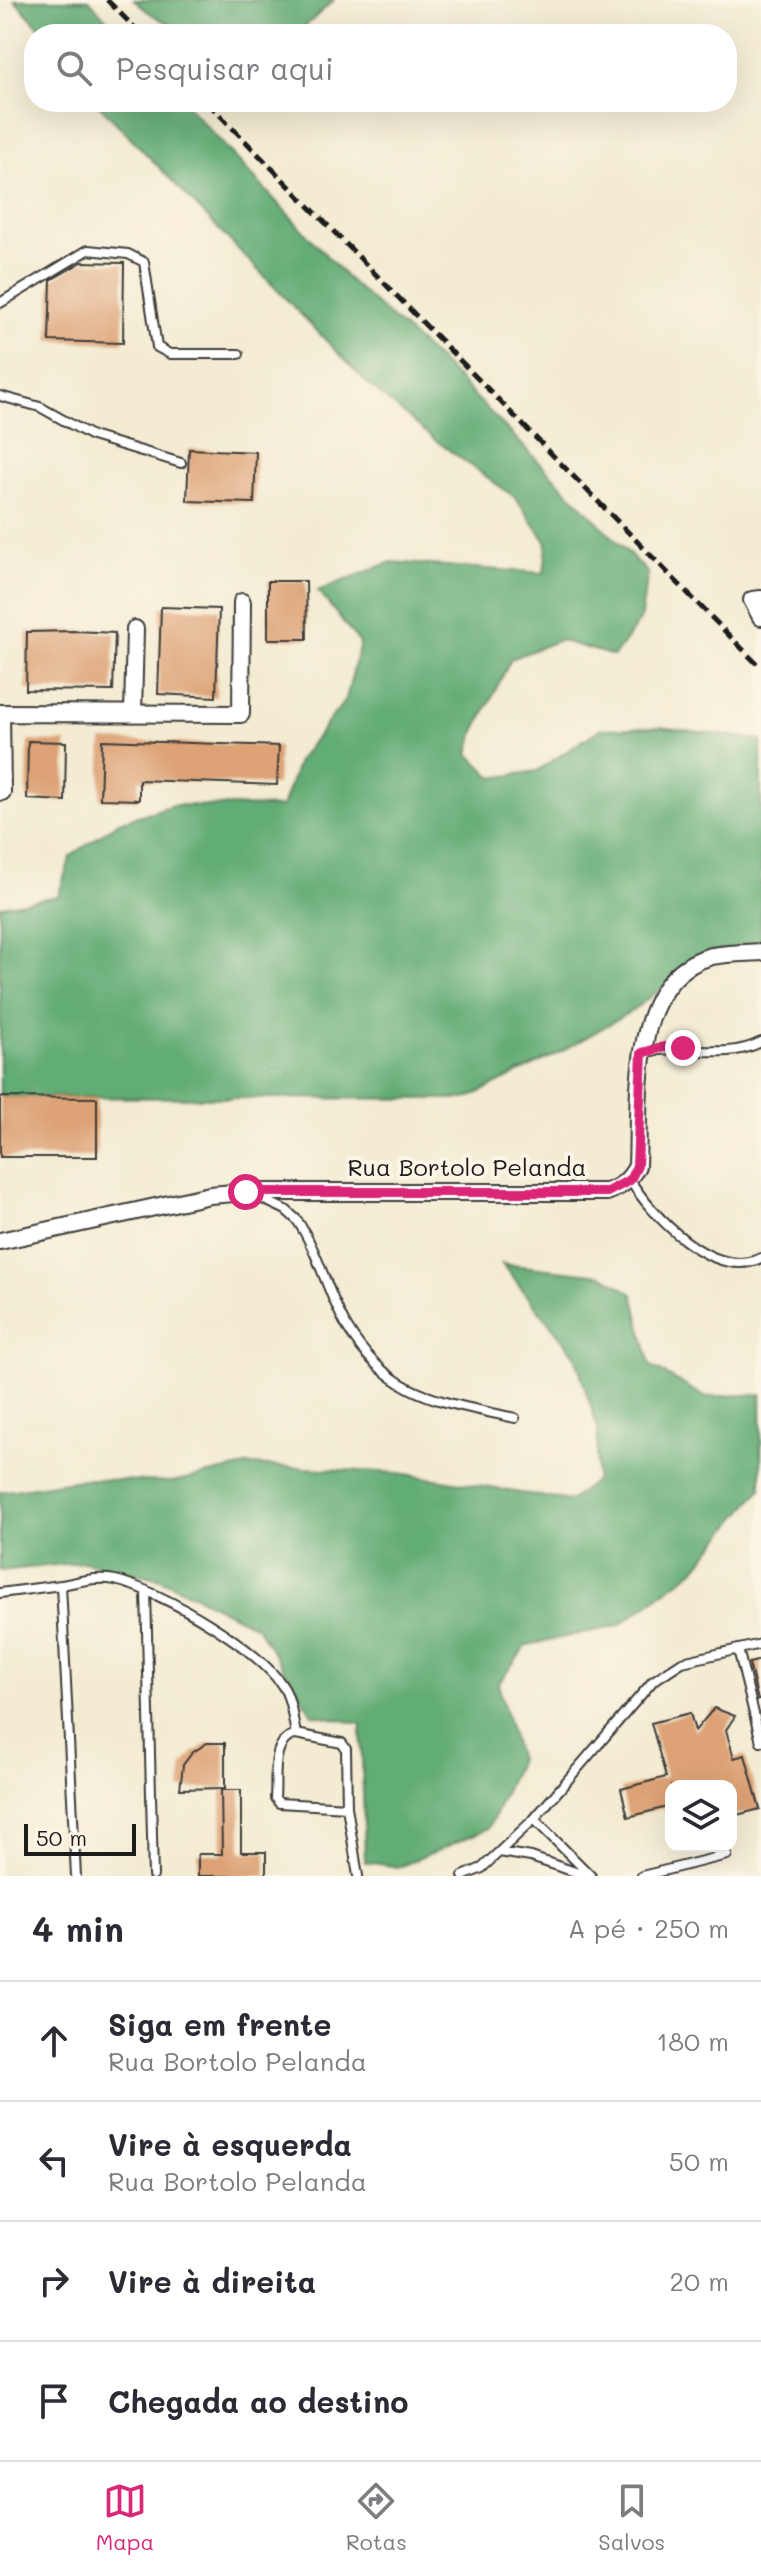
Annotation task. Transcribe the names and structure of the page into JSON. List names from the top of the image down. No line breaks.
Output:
{"streets":{"street":["Rua Bortolo Pelanda"]},"scale_bar":"50 m","page":{"search":"Pesquisar aqui","scale":"50 m","heading":["4 min","A pé · 250 m"],"list":[["Siga em frente","Rua Bortolo Pelanda","180 m"],["Vire à esquerda","Rua Bortolo Pelanda","50 m"],["Vire à direita","20 m"],"Chegada ao destino"],"nav":["Mapa","Rotas","Salvos"]}}
